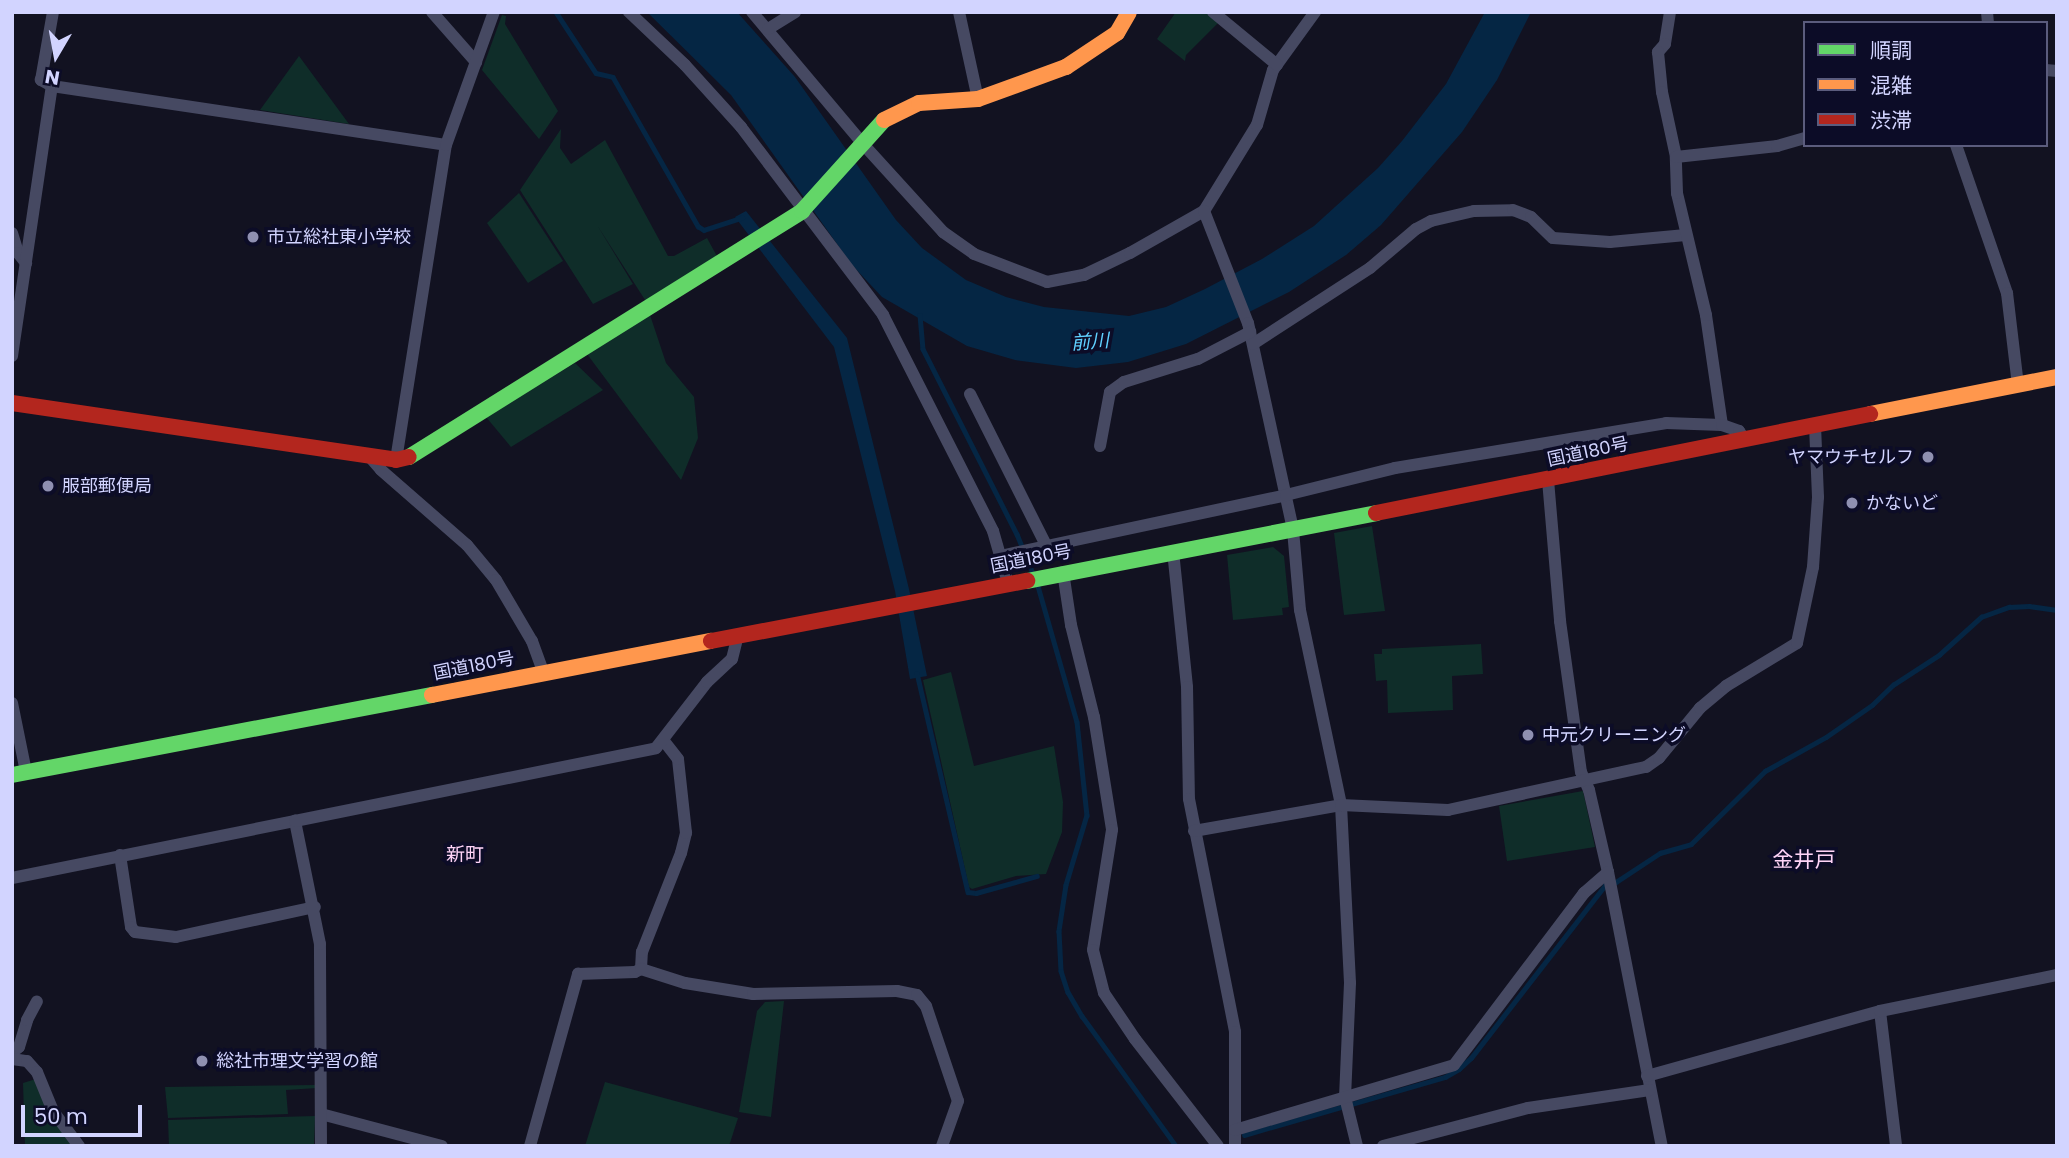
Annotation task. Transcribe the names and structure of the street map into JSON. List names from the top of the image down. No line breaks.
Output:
{"streets":{"main road":["国道180号"]},"districts":["新町","金井戸"],"water":["前川"],"places":["市立総社東小学校","ヤマウチセルフ","服部郵便局","かないど","中元クリーニング","総社市理文学習の館"],"legend":["順調","混雑","渋滞"],"scale_bar":"50 m","north":"bottom"}
